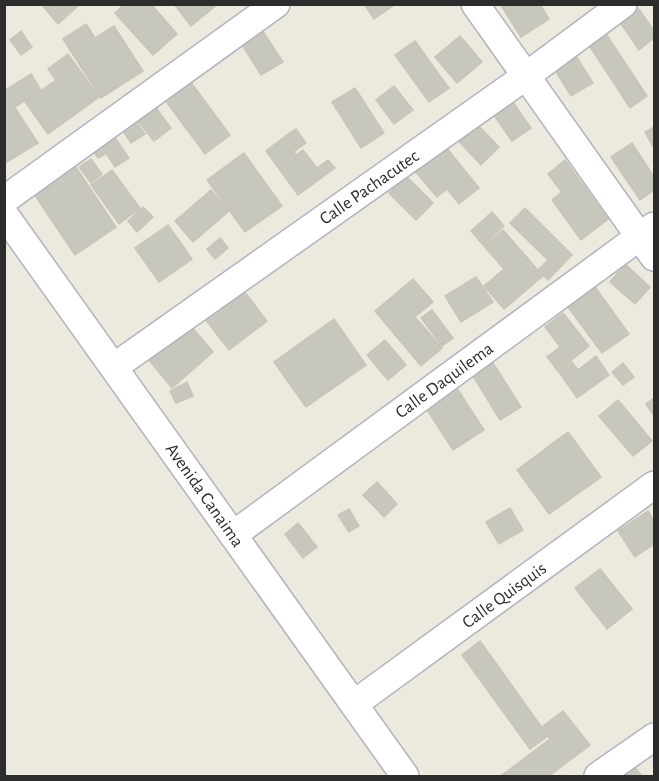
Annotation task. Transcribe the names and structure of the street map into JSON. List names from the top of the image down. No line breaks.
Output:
{"streets":{"street":["Calle Pachacutec","Calle Daquilema","Avenida Canaima","Calle Quisquis"]},"crossings":[["Calle Pachacutec","Avenida Canaima"],["Calle Daquilema","Avenida Canaima"],["Avenida Canaima","Calle Quisquis"]]}
